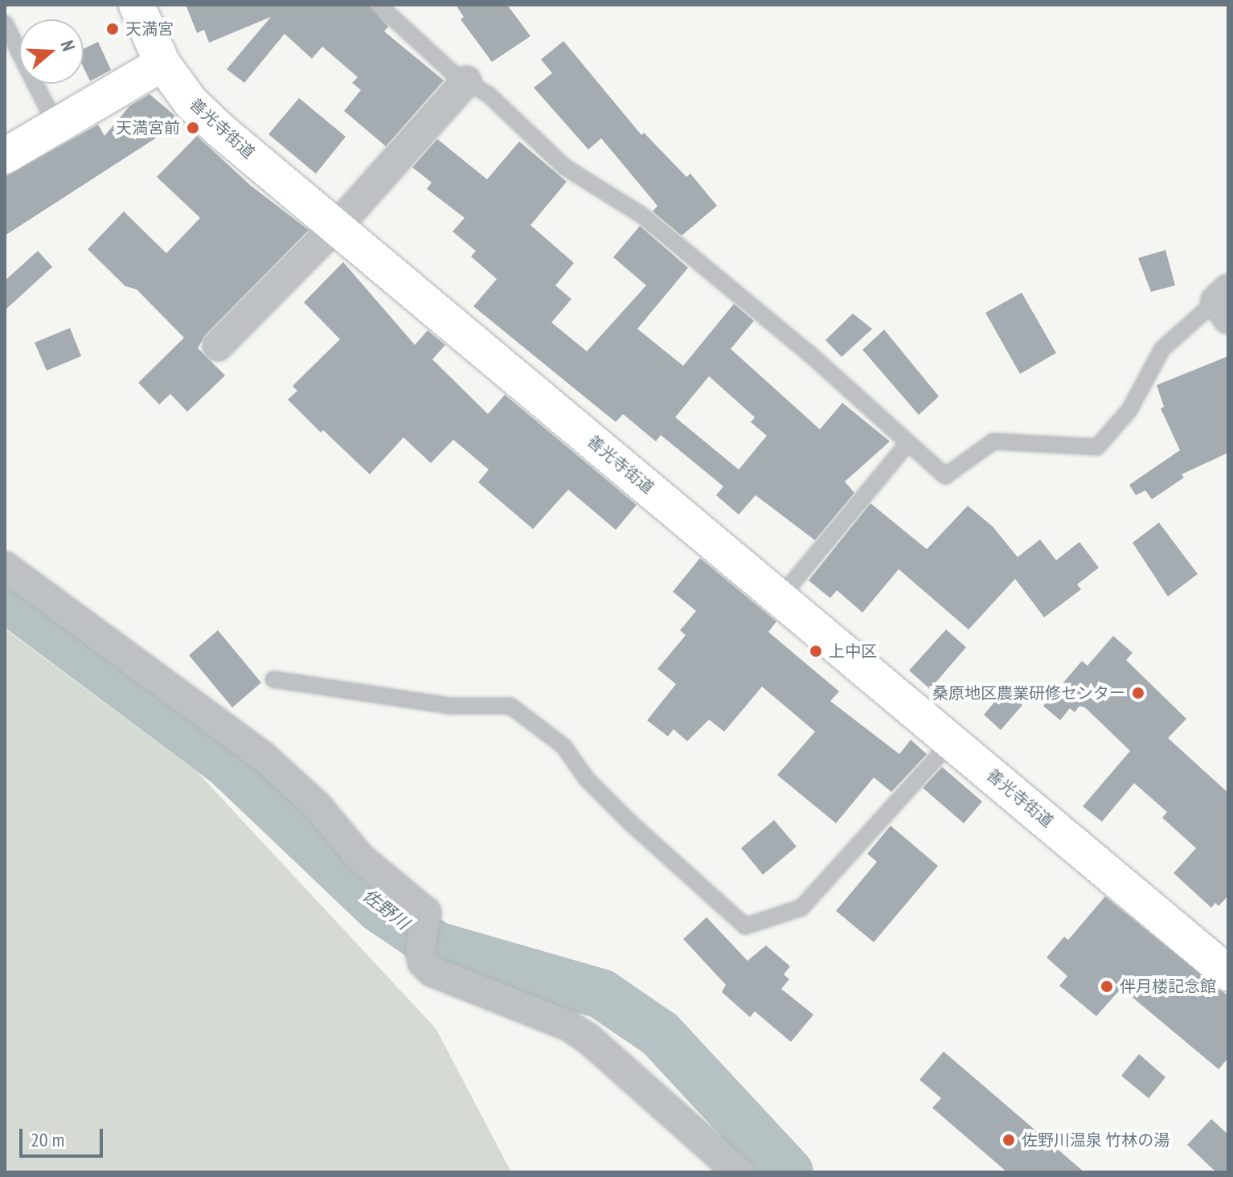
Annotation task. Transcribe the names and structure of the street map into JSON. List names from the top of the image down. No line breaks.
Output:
{"streets":{"street":["善光寺街道"]},"water":["佐野川"],"places":["天満宮","天満宮前","上中区","桑原地区農業研修センター","伴月楼記念館","佐野川温泉 竹林の湯"],"scale_bar":"20 m","north":"right"}
